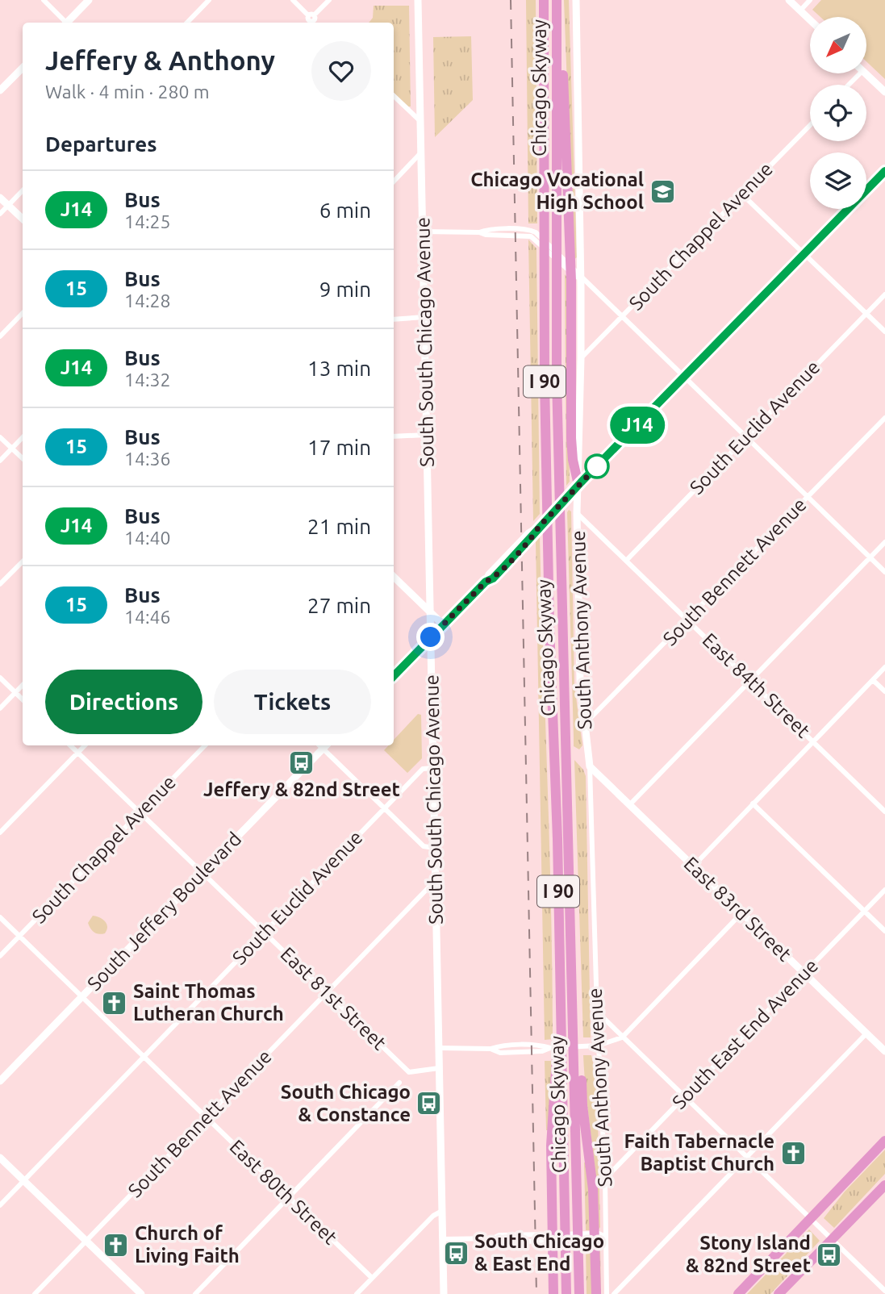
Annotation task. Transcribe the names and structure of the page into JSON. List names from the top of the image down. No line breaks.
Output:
{"streets":{"highway":["Chicago Skyway","I 90"],"main road":["South South Chicago Avenue","South Anthony Avenue","East 83rd Street","South Jeffery Boulevard"],"street":["South Chappel Avenue","South Euclid Avenue","South Bennett Avenue","East 84th Street","East 81st Street","South East End Avenue","East 80th Street"]},"crossings":[["South Chappel Avenue","South Anthony Avenue"],["South Chappel Avenue","East 81st Street"],["South Chappel Avenue","East 80th Street"],["South South Chicago Avenue","South Euclid Avenue"],["South South Chicago Avenue","South Bennett Avenue"],["South South Chicago Avenue","East 81st Street"],["South Euclid Avenue","East 84th Street"],["South Euclid Avenue","East 81st Street"],["South Euclid Avenue","East 80th Street"],["South Bennett Avenue","South Anthony Avenue"],["South Bennett Avenue","East 84th Street"],["South Bennett Avenue","East 81st Street"],["South Bennett Avenue","East 80th Street"],["South Anthony Avenue","East 84th Street"],["South Anthony Avenue","East 83rd Street"],["South Anthony Avenue","South East End Avenue"],["East 83rd Street","South East End Avenue"],["South Jeffery Boulevard","East 81st Street"],["South Jeffery Boulevard","East 80th Street"]],"places":{"school or university":["Chicago Vocational High School"],"bus stop":["Jeffery & 82nd Street","South Chicago & Constance","South Chicago & East End","Stony Island & 82nd Street"],"church":["Saint Thomas Lutheran Church","Faith Tabernacle Baptist Church","Church of Living Faith"]},"lines":["bus line J14"],"north":"bottom left","page":{"on_map":"J14","heading":[["Jeffery & Anthony","Walk · 4 min · 280 m"],"Departures"],"list":[{"mark":"J14","name":"Bus","note":"14:25","value":"6 min"},{"mark":"15","name":"Bus","note":"14:28","value":"9 min"},{"mark":"J14","name":"Bus","note":"14:32","value":"13 min"},{"mark":"15","name":"Bus","note":"14:36","value":"17 min"},{"mark":"J14","name":"Bus","note":"14:40","value":"21 min"},{"mark":"15","name":"Bus","note":"14:46","value":"27 min"}],"buttons":["Directions","Tickets"]}}
